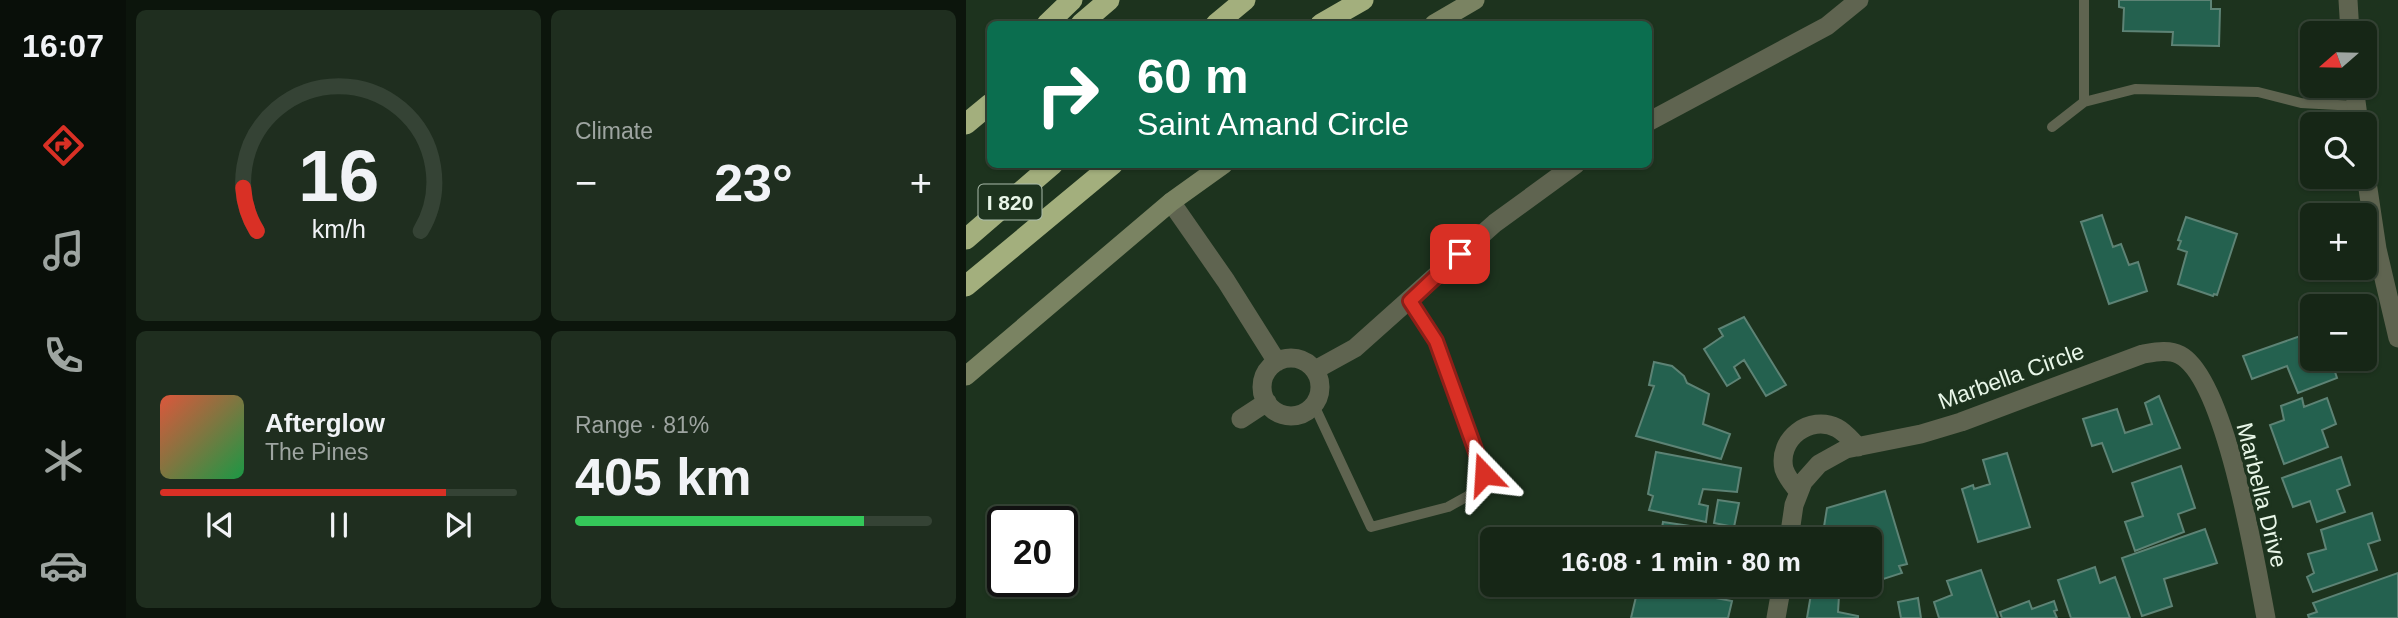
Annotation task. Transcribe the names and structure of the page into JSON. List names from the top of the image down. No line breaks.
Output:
{"streets":{"highway":["I 820"],"street":["Marbella Circle","Marbella Drive"]},"crossings":[["Marbella Circle","Marbella Drive"]],"north":"left","page":{"tabs":"16:07","tile":["Climate",["Range · 81%","405 km"]],"map_buttons":["+","−"],"turn":["60 m","Saint Amand Circle"],"heat":["−","23°","+"],"song":["Afterglow","The Pines"],"limit":"20","trip":"16:08 · 1 min · 80 m","gauge":["16","km/h"]}}
